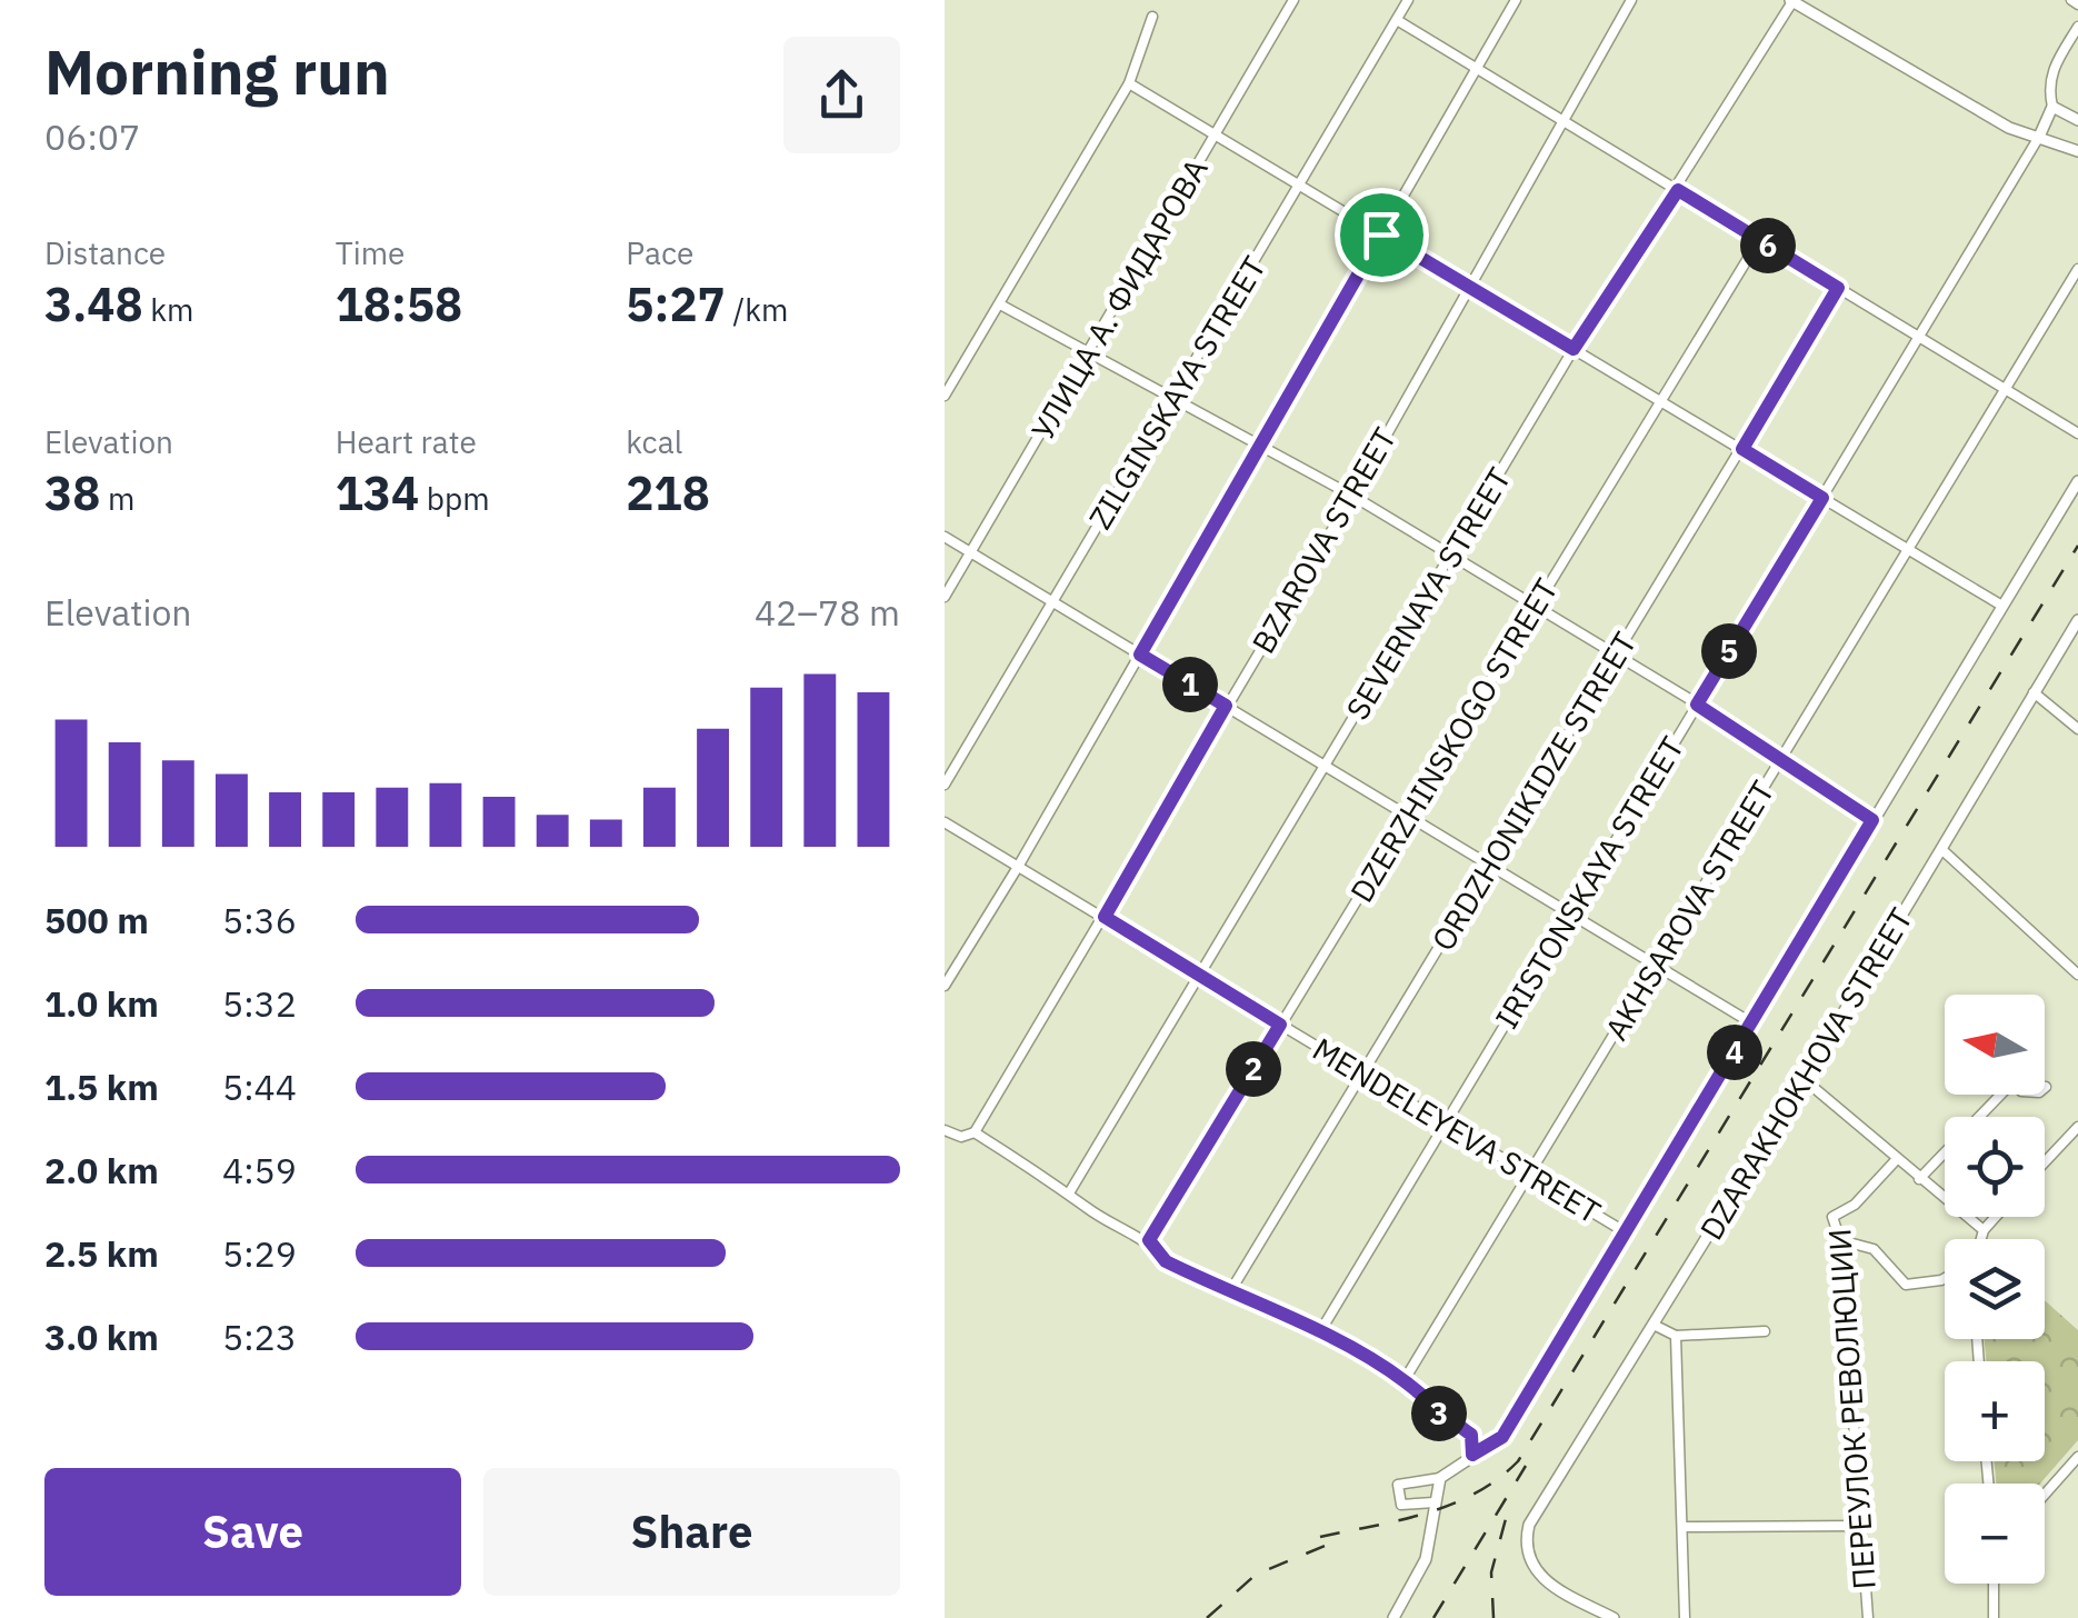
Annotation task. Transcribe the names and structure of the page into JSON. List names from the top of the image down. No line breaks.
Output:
{"streets":{"street":["УЛИЦА А. ФИДАРОВА","ZILGINSKAYA STREET","BZAROVA STREET","SEVERNAYA STREET","DZERZHINSKOGO STREET","ORDZHONIKIDZE STREET","IRISTONSKAYA STREET","AKHSAROVA STREET","DZARAKHOKHOVA STREET","MENDELEYEVA STREET","ПЕРЕУЛОК РЕВОЛЮЦИИ"]},"crossings":[["BZAROVA STREET","MENDELEYEVA STREET"],["SEVERNAYA STREET","MENDELEYEVA STREET"],["DZERZHINSKOGO STREET","MENDELEYEVA STREET"],["ORDZHONIKIDZE STREET","MENDELEYEVA STREET"],["IRISTONSKAYA STREET","MENDELEYEVA STREET"],["AKHSAROVA STREET","MENDELEYEVA STREET"]],"north":"left","page":{"heading":["Morning run","06:07"],"stats":[["Distance","3.48 km"],["Time","18:58"],["Pace","5:27 /km"],["Elevation","38 m"],["Heart rate","134 bpm"],["kcal","218"]],"pins":["6","5","1","4","2","3"],"chart":["Elevation","42–78 m"],"list":[{"name":"500 m","note":"5:36"},{"name":"1.0 km","note":"5:32"},{"name":"1.5 km","note":"5:44"},{"name":"2.0 km","note":"4:59"},{"name":"2.5 km","note":"5:29"},{"name":"3.0 km","note":"5:23"}],"map_buttons":["+","−"],"buttons":["Save","Share"]}}
